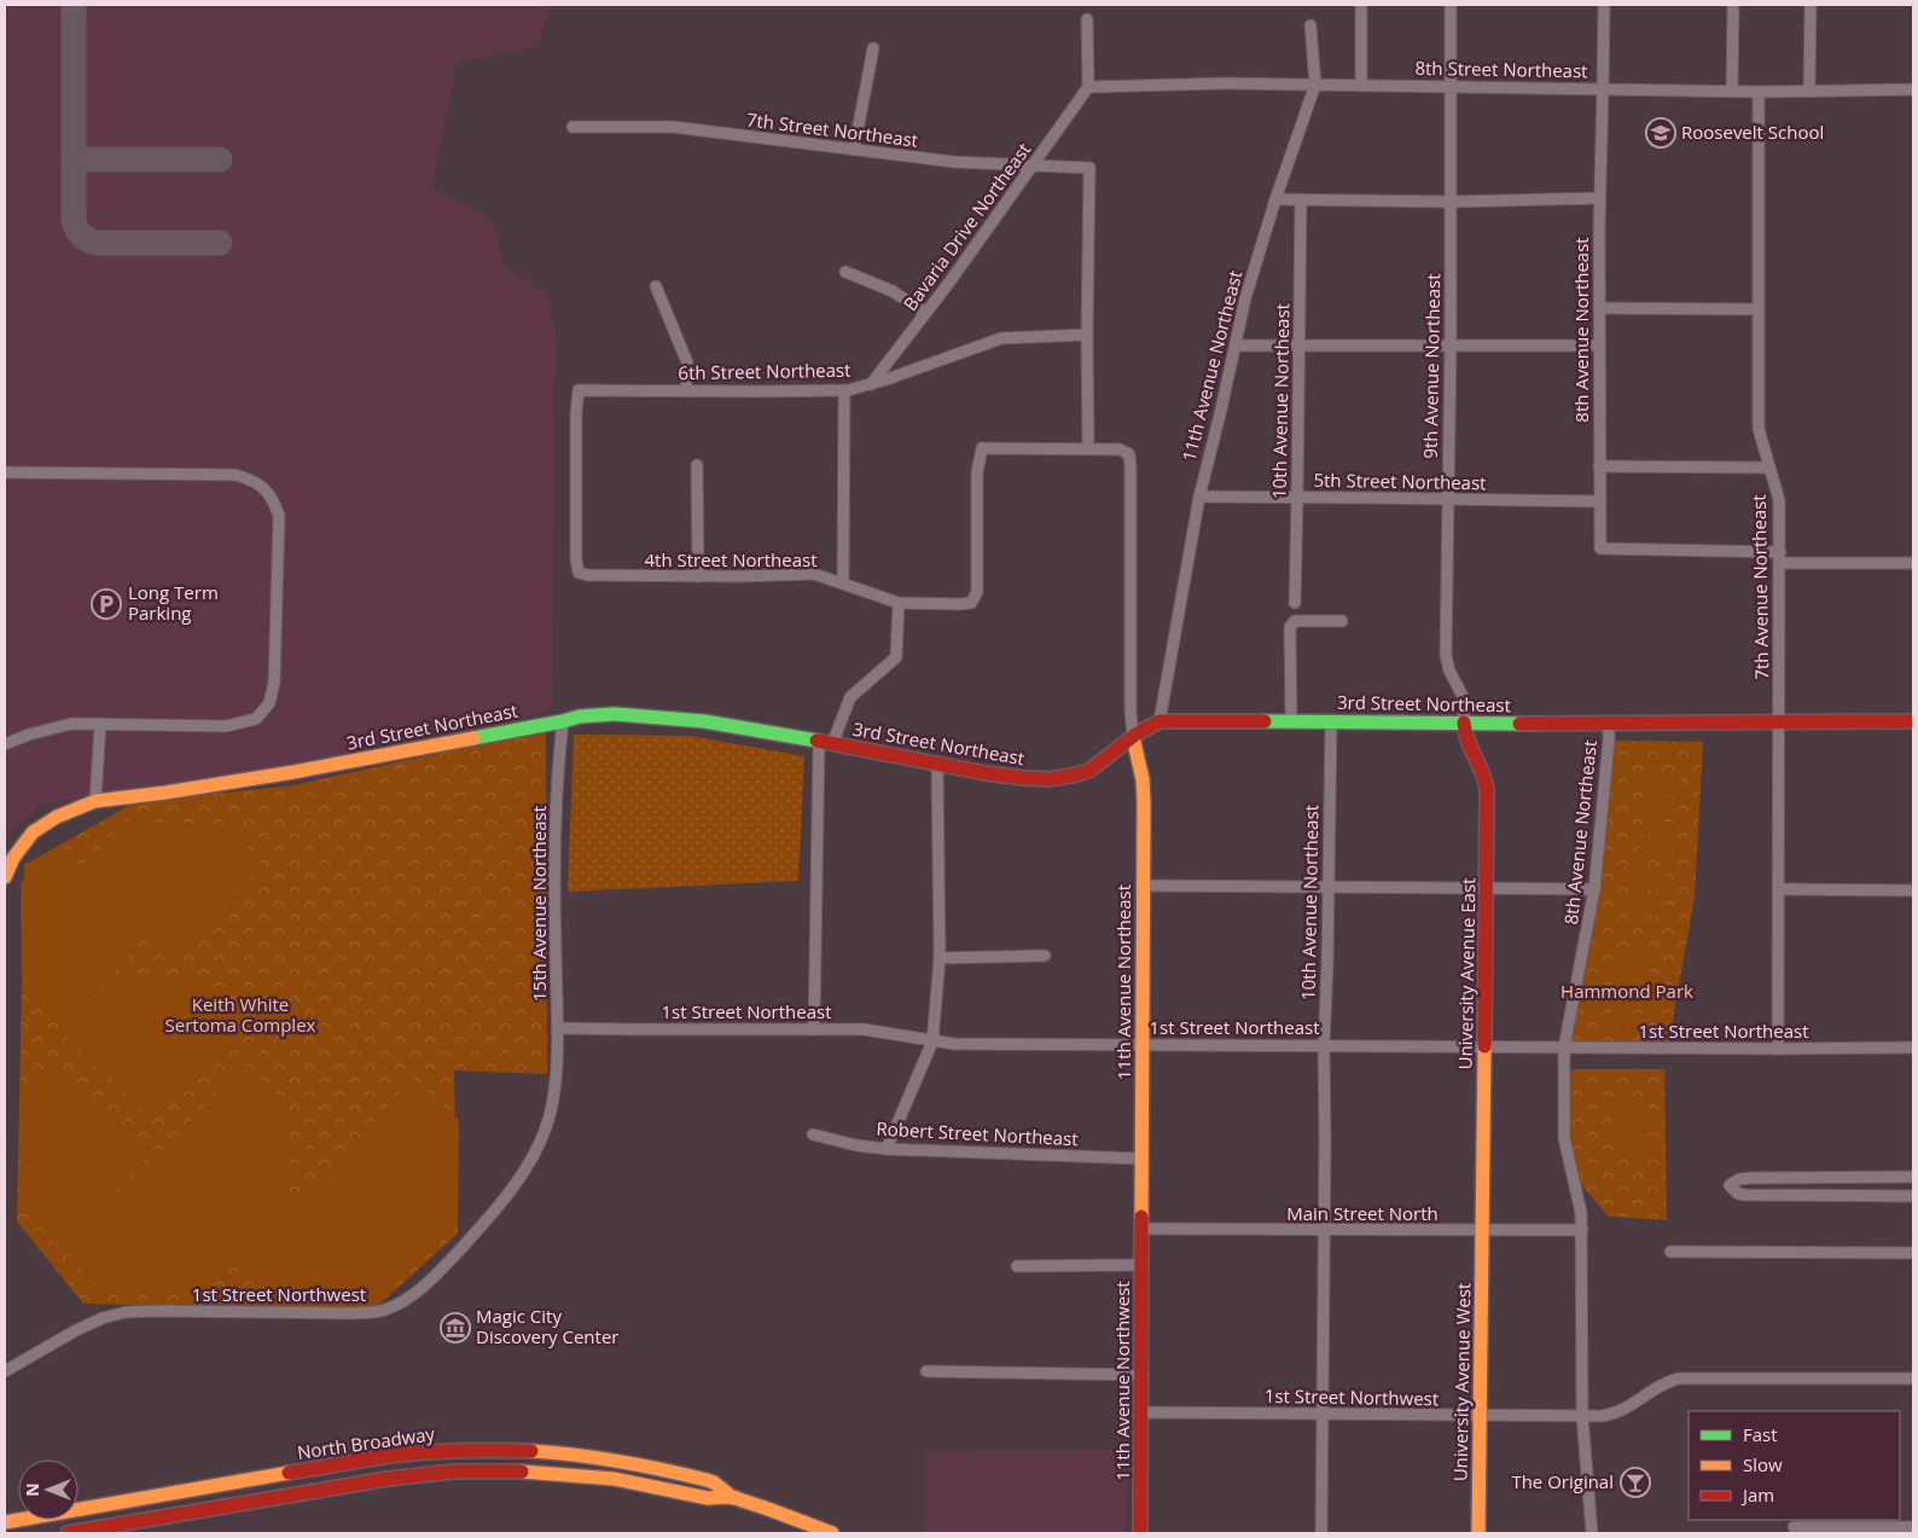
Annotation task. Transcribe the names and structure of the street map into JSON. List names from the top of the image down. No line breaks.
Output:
{"streets":{"street":["8th Street Northeast","7th Street Northeast","Bavaria Drive Northeast","8th Avenue Northeast","11th Avenue Northeast","9th Avenue Northeast","6th Street Northeast","10th Avenue Northeast","5th Street Northeast","4th Street Northeast","7th Avenue Northeast","3rd Street Northeast","15th Avenue Northeast","University Avenue East","1st Street Northeast","Robert Street Northeast","Main Street North","1st Street Northwest","11th Avenue Northwest","University Avenue West","North Broadway"]},"crossings":[["8th Street Northeast","Bavaria Drive Northeast"],["8th Street Northeast","8th Avenue Northeast"],["8th Street Northeast","11th Avenue Northeast"],["8th Street Northeast","9th Avenue Northeast"],["8th Street Northeast","7th Avenue Northeast"],["7th Street Northeast","Bavaria Drive Northeast"],["7th Street Northeast","6th Street Northeast"],["Bavaria Drive Northeast","6th Street Northeast"],["8th Avenue Northeast","5th Street Northeast"],["8th Avenue Northeast","7th Avenue Northeast"],["8th Avenue Northeast","3rd Street Northeast"],["8th Avenue Northeast","1st Street Northeast"],["8th Avenue Northeast","Main Street North"],["8th Avenue Northeast","1st Street Northwest"],["11th Avenue Northeast","5th Street Northeast"],["11th Avenue Northeast","3rd Street Northeast"],["11th Avenue Northeast","1st Street Northeast"],["11th Avenue Northeast","Robert Street Northeast"],["11th Avenue Northeast","Main Street North"],["11th Avenue Northeast","11th Avenue Northwest"],["9th Avenue Northeast","5th Street Northeast"],["9th Avenue Northeast","3rd Street Northeast"],["9th Avenue Northeast","University Avenue East"],["6th Street Northeast","4th Street Northeast"],["10th Avenue Northeast","5th Street Northeast"],["10th Avenue Northeast","3rd Street Northeast"],["10th Avenue Northeast","1st Street Northeast"],["10th Avenue Northeast","Main Street North"],["10th Avenue Northeast","1st Street Northwest"],["7th Avenue Northeast","3rd Street Northeast"],["7th Avenue Northeast","1st Street Northeast"],["3rd Street Northeast","15th Avenue Northeast"],["3rd Street Northeast","University Avenue East"],["15th Avenue Northeast","1st Street Northeast"],["15th Avenue Northeast","1st Street Northwest"],["University Avenue East","1st Street Northeast"],["University Avenue East","Main Street North"],["University Avenue East","University Avenue West"],["Main Street North","11th Avenue Northwest"],["Main Street North","University Avenue West"],["1st Street Northwest","11th Avenue Northwest"],["1st Street Northwest","University Avenue West"]],"parks":["Hammond Park","Keith White Sertoma Complex"],"places":{"school or university":["Roosevelt School"],"parking":["Long Term Parking"],"museum":["Magic City Discovery Center"],"bar":["The Original"]},"legend":["Fast","Slow","Jam"],"north":"left"}
